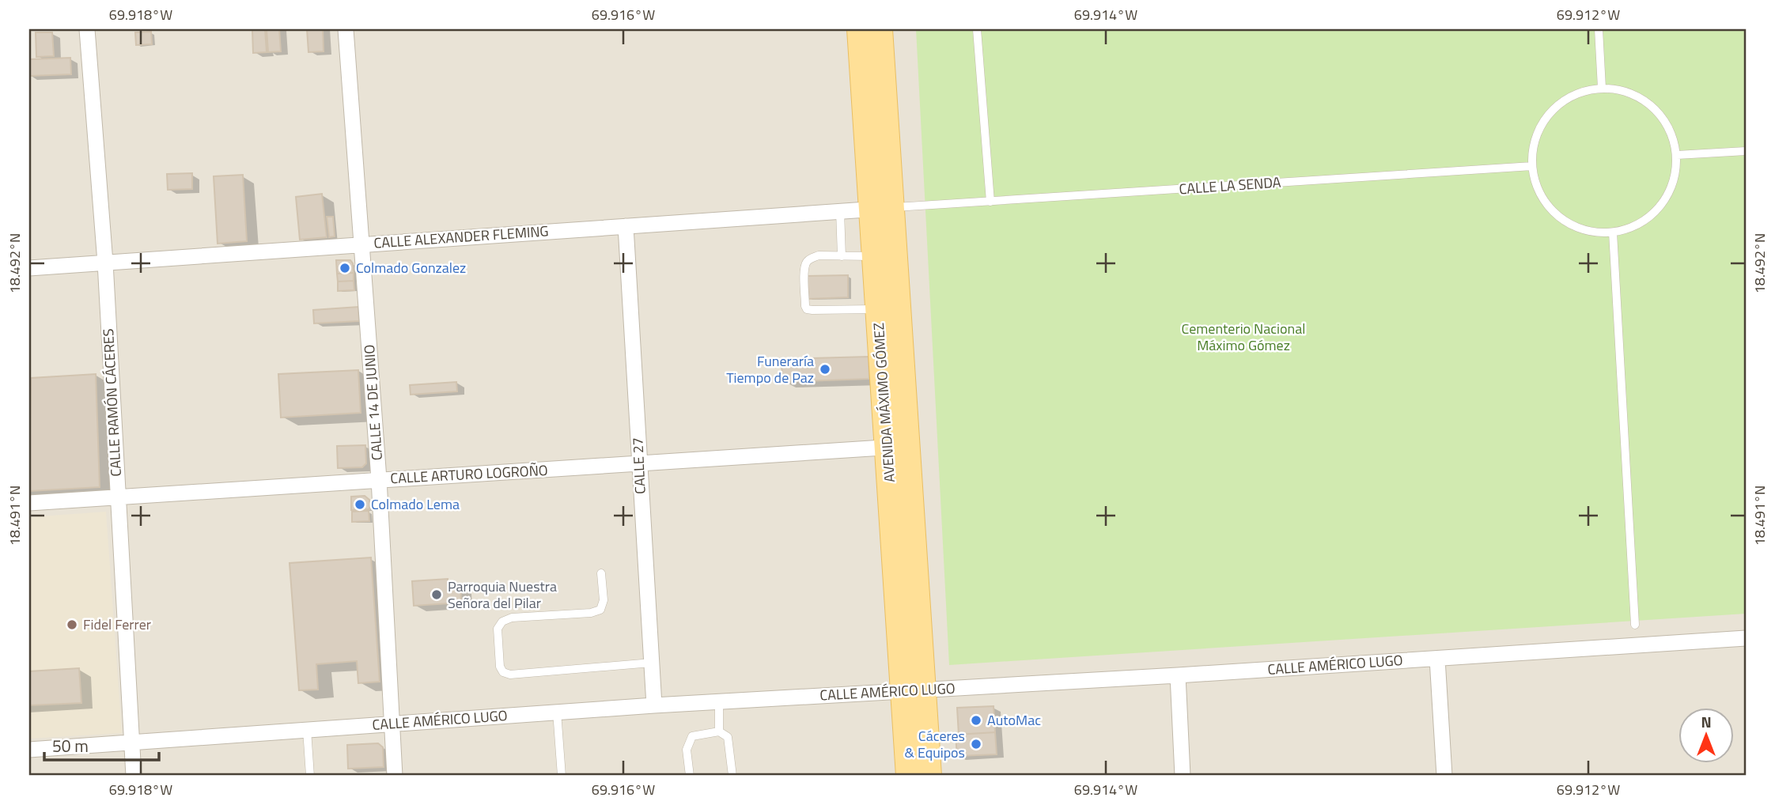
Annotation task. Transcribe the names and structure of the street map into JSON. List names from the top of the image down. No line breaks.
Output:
{"streets":{"main road":["AVENIDA MÁXIMO GÓMEZ"],"street":["CALLE ALEXANDER FLEMING","CALLE RAMÓN CÁCERES","CALLE 14 DE JUNIO","CALLE 27","CALLE ARTURO LOGROÑO","CALLE AMÉRICO LUGO"],"lane":["CALLE LA SENDA"]},"crossings":[["CALLE LA SENDA","CALLE ALEXANDER FLEMING"],["CALLE LA SENDA","AVENIDA MÁXIMO GÓMEZ"],["CALLE ALEXANDER FLEMING","CALLE RAMÓN CÁCERES"],["CALLE ALEXANDER FLEMING","CALLE 14 DE JUNIO"],["CALLE ALEXANDER FLEMING","AVENIDA MÁXIMO GÓMEZ"],["CALLE ALEXANDER FLEMING","CALLE 27"],["CALLE RAMÓN CÁCERES","CALLE ARTURO LOGROÑO"],["CALLE RAMÓN CÁCERES","CALLE AMÉRICO LUGO"],["CALLE 14 DE JUNIO","CALLE ARTURO LOGROÑO"],["CALLE 14 DE JUNIO","CALLE AMÉRICO LUGO"],["AVENIDA MÁXIMO GÓMEZ","CALLE ARTURO LOGROÑO"],["AVENIDA MÁXIMO GÓMEZ","CALLE AMÉRICO LUGO"],["CALLE 27","CALLE ARTURO LOGROÑO"],["CALLE 27","CALLE AMÉRICO LUGO"]],"parks":["Cementerio Nacional Máximo Gómez"],"places":["Colmado Gonzalez","Funeraría Tiempo de Paz","Colmado Lema","Parroquia Nuestra Señora del Pilar","Fidel Ferrer","AutoMac","Cáceres & Equipos"],"scale_bar":"50 m","north":"top","coordinates":["69.918°W","69.916°W","69.914°W","69.912°W","18.492°N","18.491°N"]}
